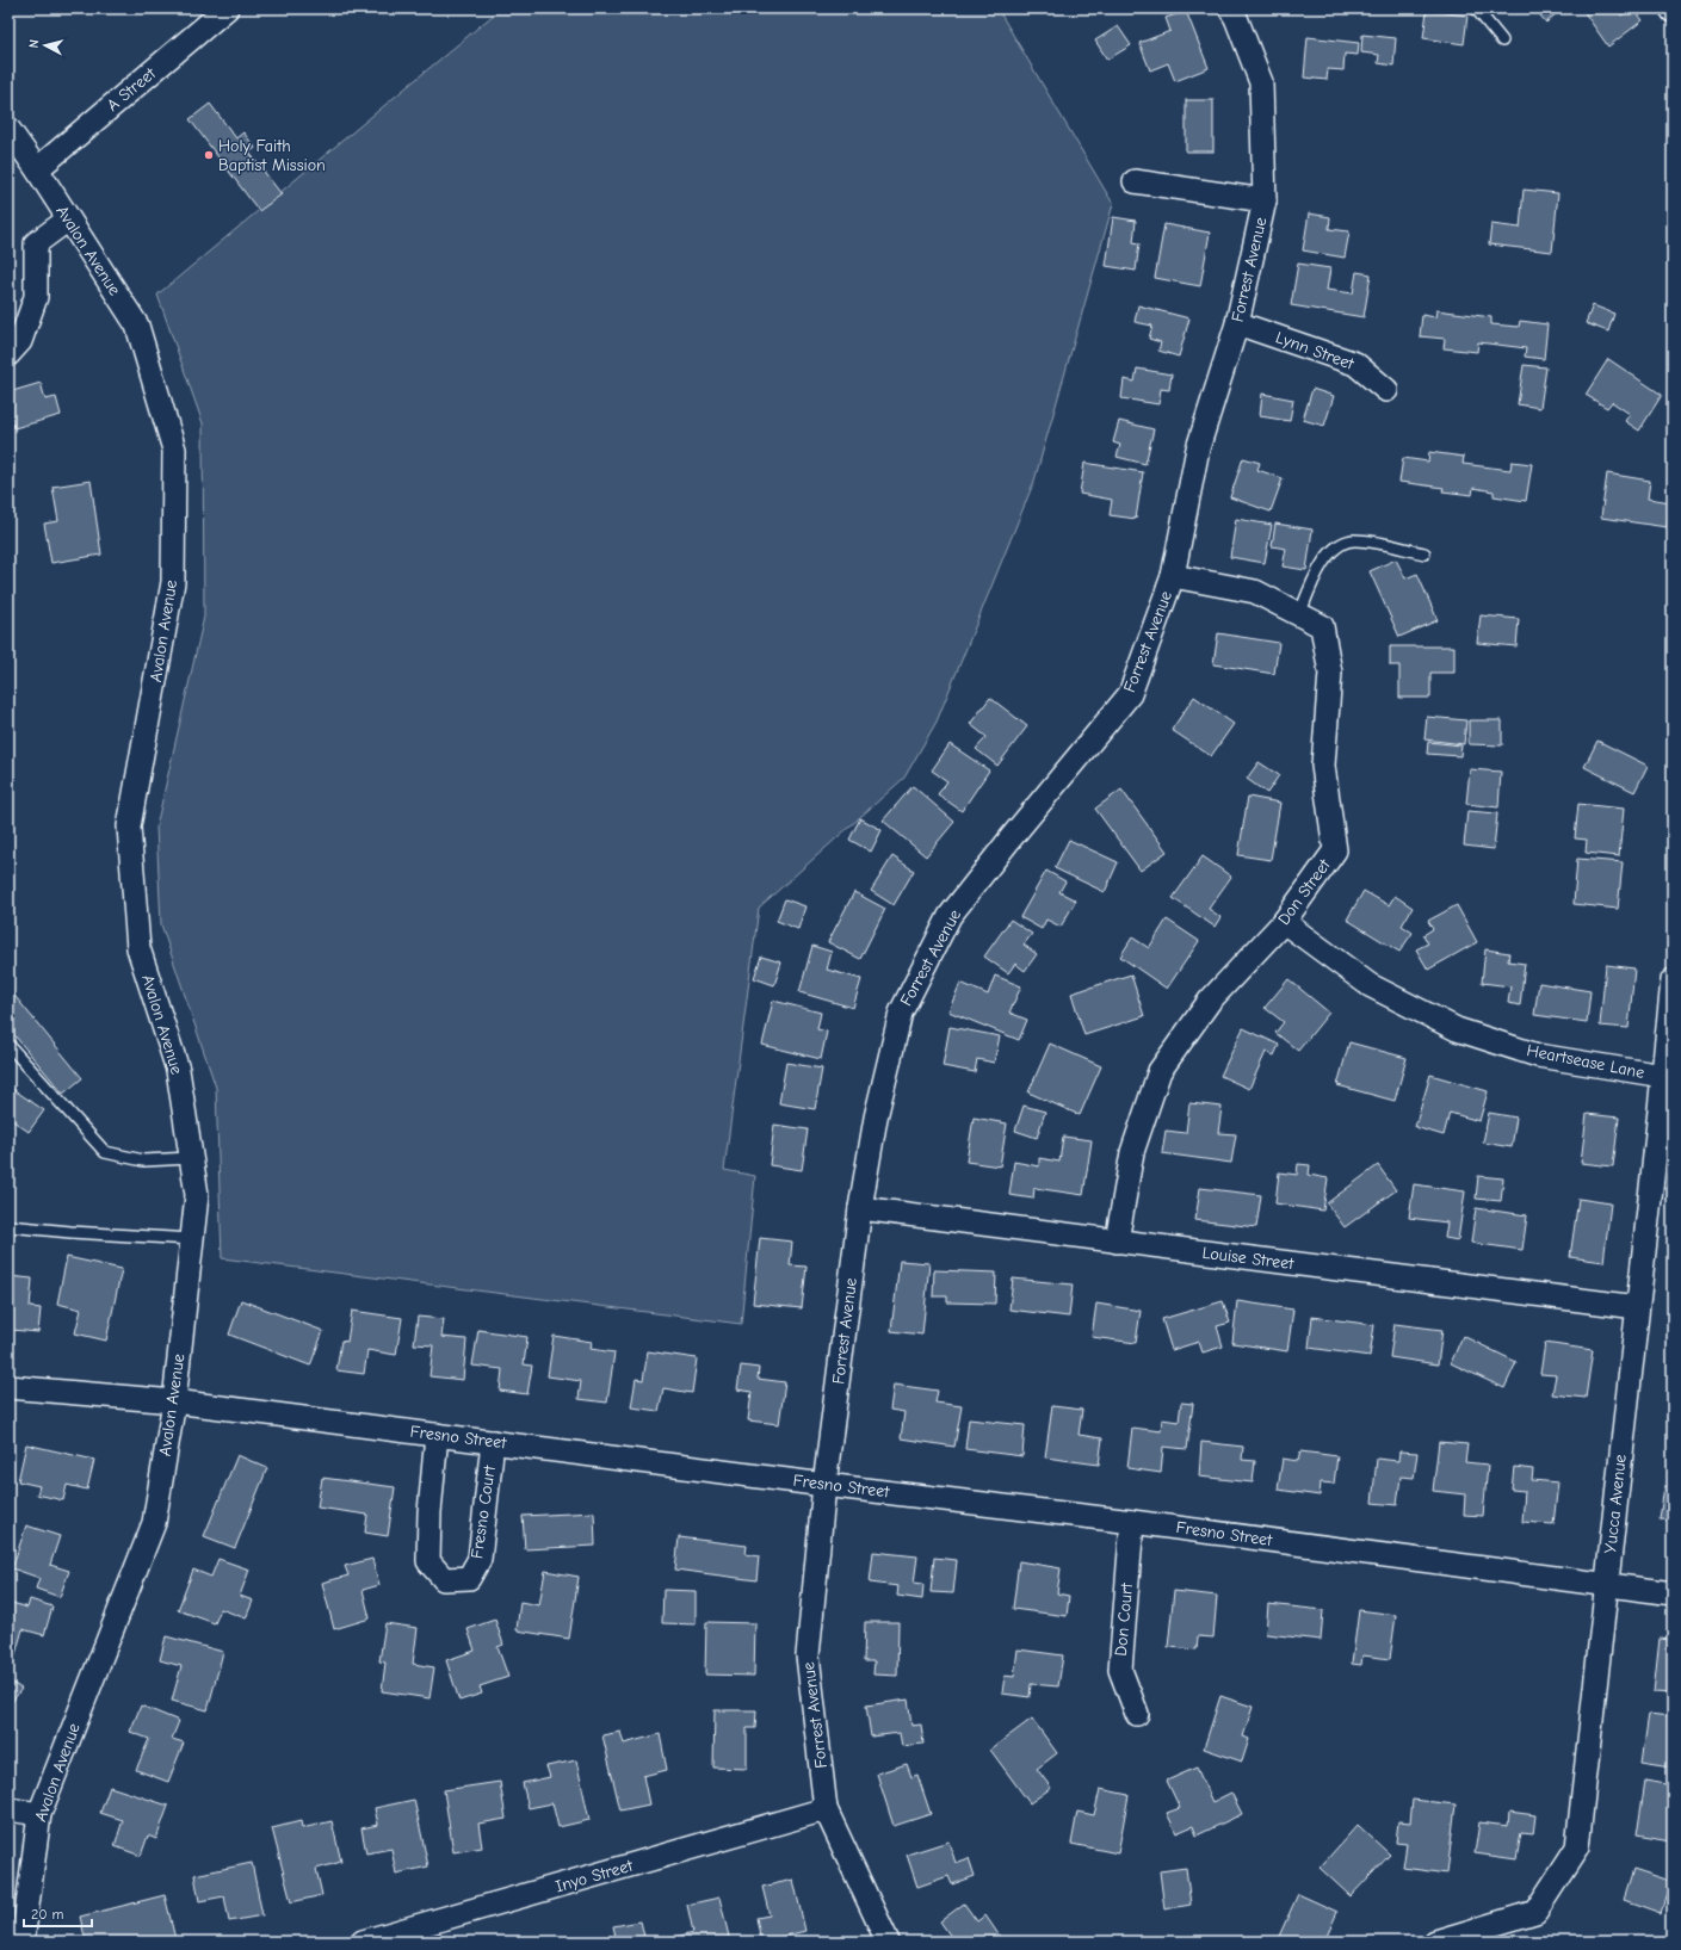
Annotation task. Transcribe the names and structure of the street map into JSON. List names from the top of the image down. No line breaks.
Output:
{"streets":{"street":["A Street","Avalon Avenue","Forrest Avenue","Lynn Street","Don Street","Heartsease Lane","Louise Street","Fresno Street","Yucca Avenue","Fresno Court","Don Court","Inyo Street"]},"crossings":[["A Street","Avalon Avenue"],["Avalon Avenue","Fresno Street"],["Forrest Avenue","Lynn Street"],["Forrest Avenue","Don Street"],["Forrest Avenue","Louise Street"],["Forrest Avenue","Fresno Street"],["Forrest Avenue","Inyo Street"],["Don Street","Heartsease Lane"],["Don Street","Louise Street"],["Heartsease Lane","Yucca Avenue"],["Louise Street","Yucca Avenue"],["Fresno Street","Yucca Avenue"],["Fresno Street","Fresno Court"],["Fresno Street","Don Court"]],"places":["Holy Faith Baptist Mission"],"scale_bar":"20 m","north":"left"}
